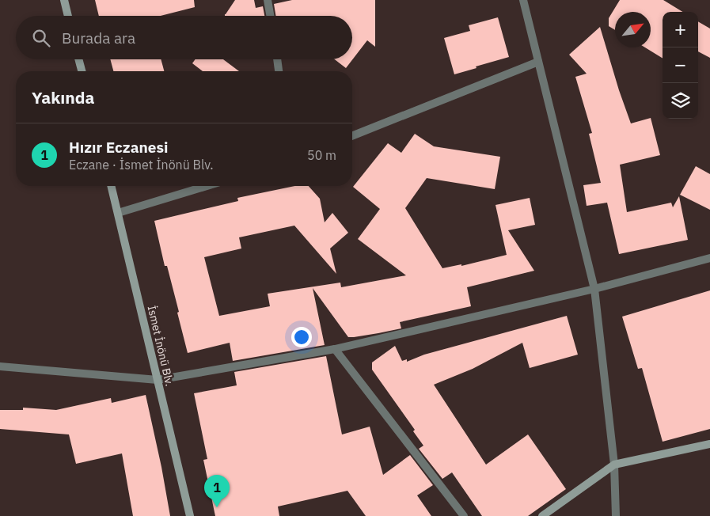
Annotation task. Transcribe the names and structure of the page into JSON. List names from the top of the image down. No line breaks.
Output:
{"streets":{"main road":["İsmet İnönü Blv."]},"north":"top right","page":{"map_buttons":["+","−"],"search":"Burada ara","heading":"Yakında","list":[{"mark":"1","name":"Hızır Eczanesi","note":"Eczane · İsmet İnönü Blv.","value":"50 m"}],"pins":"1"}}
